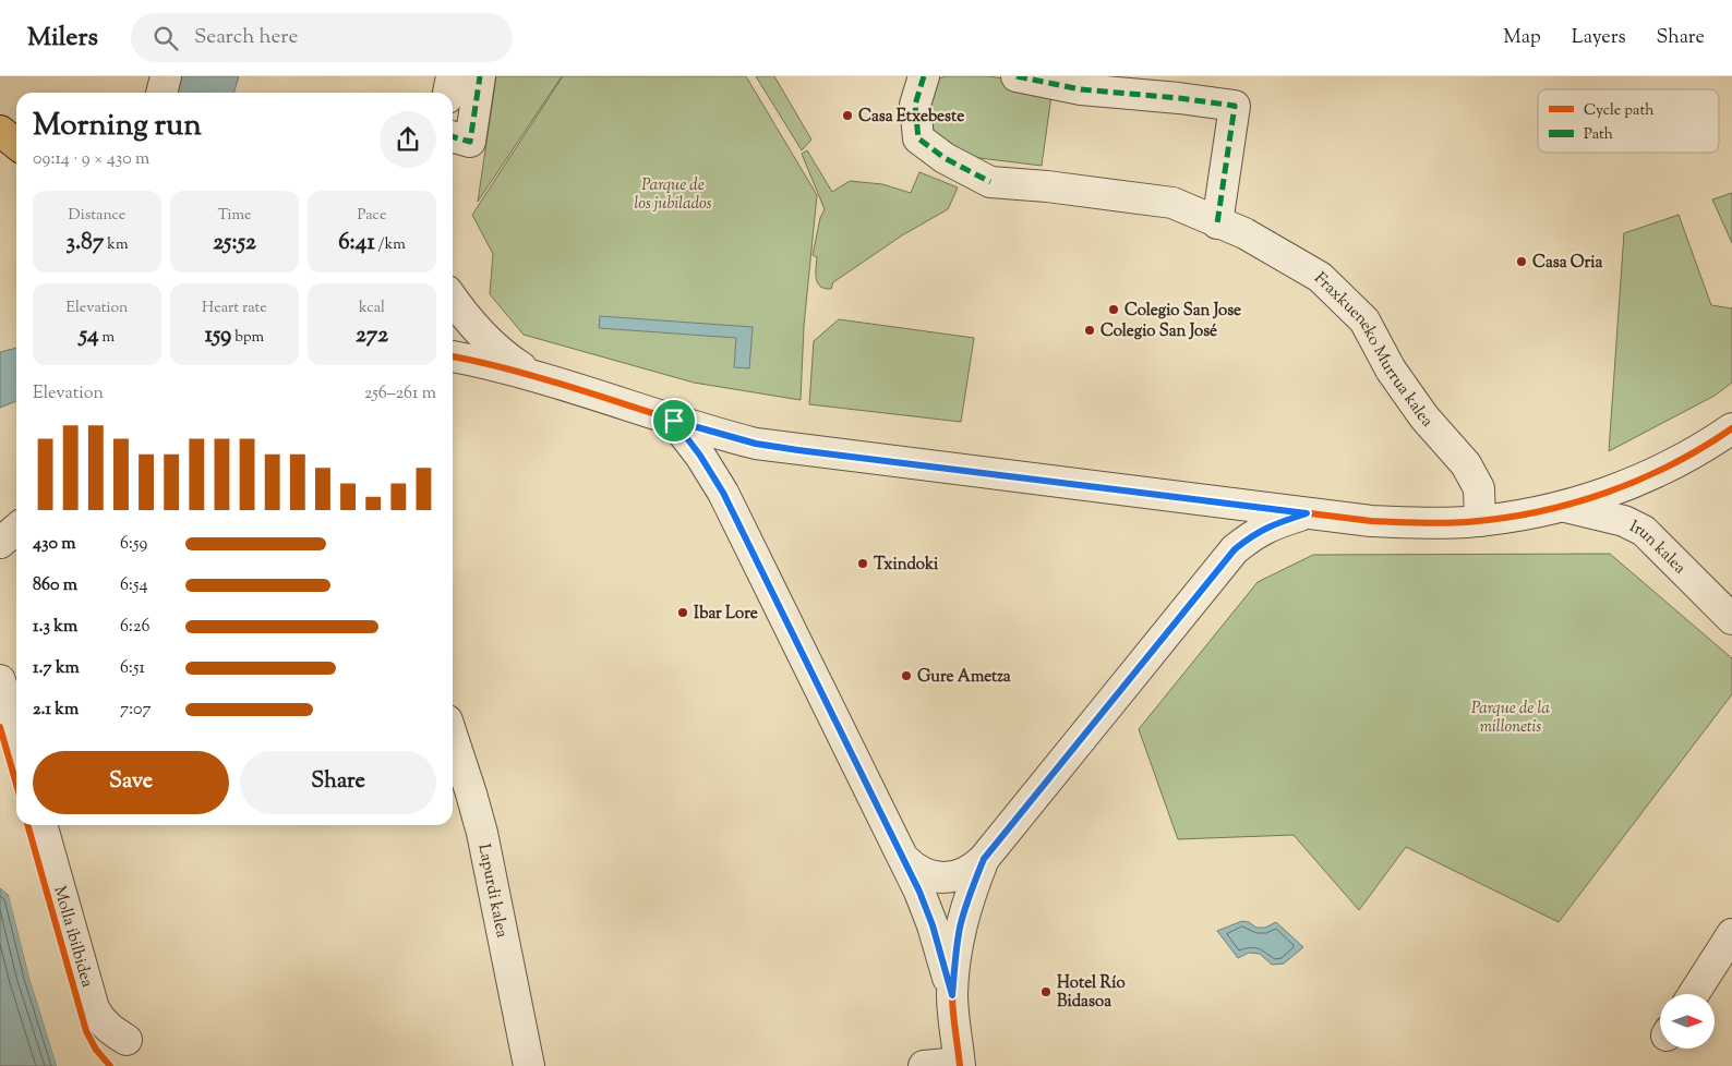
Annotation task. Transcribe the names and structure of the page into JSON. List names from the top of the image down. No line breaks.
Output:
{"streets":{"street":["Fraxkueneko Murrua kalea","Irun kalea","Lapurdi kalea","Molla ibilbidea"]},"parks":["Parque de los jubilados","Parque de la millonetis"],"places":["Casa Etxebeste","Casa Oria","Colegio San Jose","Colegio San José","Txindoki","Ibar Lore","Gure Ametza","Hotel Río Bidasoa"],"legend":["Cycle path","Path"],"north":"right","page":{"header":"Milers","search":"Search here","nav":["Map","Layers","Share"],"heading":["Morning run","09:14 · 9 × 430 m"],"stats":[["Distance","3.87 km"],["Time","25:52"],["Pace","6:41 /km"],["Elevation","54 m"],["Heart rate","159 bpm"],["kcal","272"]],"chart":["Elevation","256–261 m"],"list":[{"name":"430 m","note":"6:59"},{"name":"860 m","note":"6:54"},{"name":"1.3 km","note":"6:26"},{"name":"1.7 km","note":"6:51"},{"name":"2.1 km","note":"7:07"}],"buttons":["Save","Share"]}}
